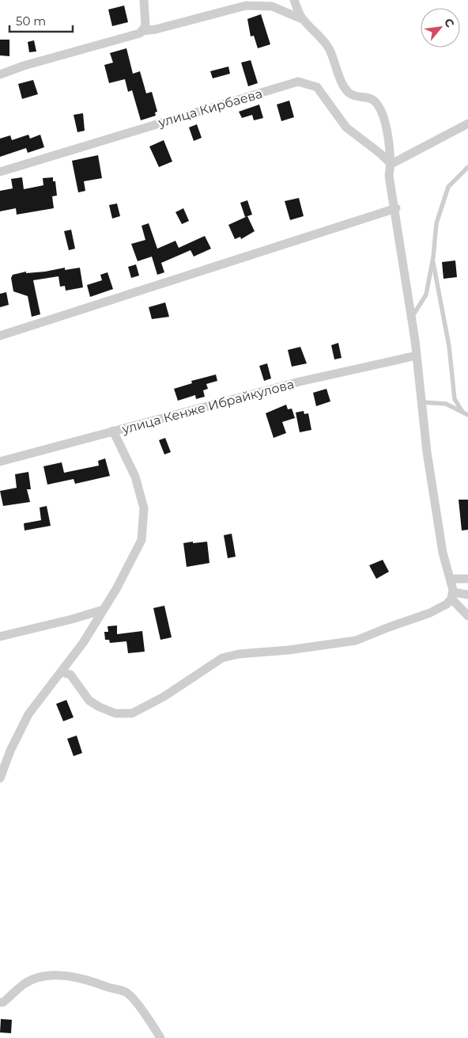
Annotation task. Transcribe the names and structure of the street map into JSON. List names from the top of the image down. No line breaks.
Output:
{"streets":{"street":["улица Кирбаева","улица Кенже Ибрайкулова"]},"scale_bar":"50 m","north":"top right"}
